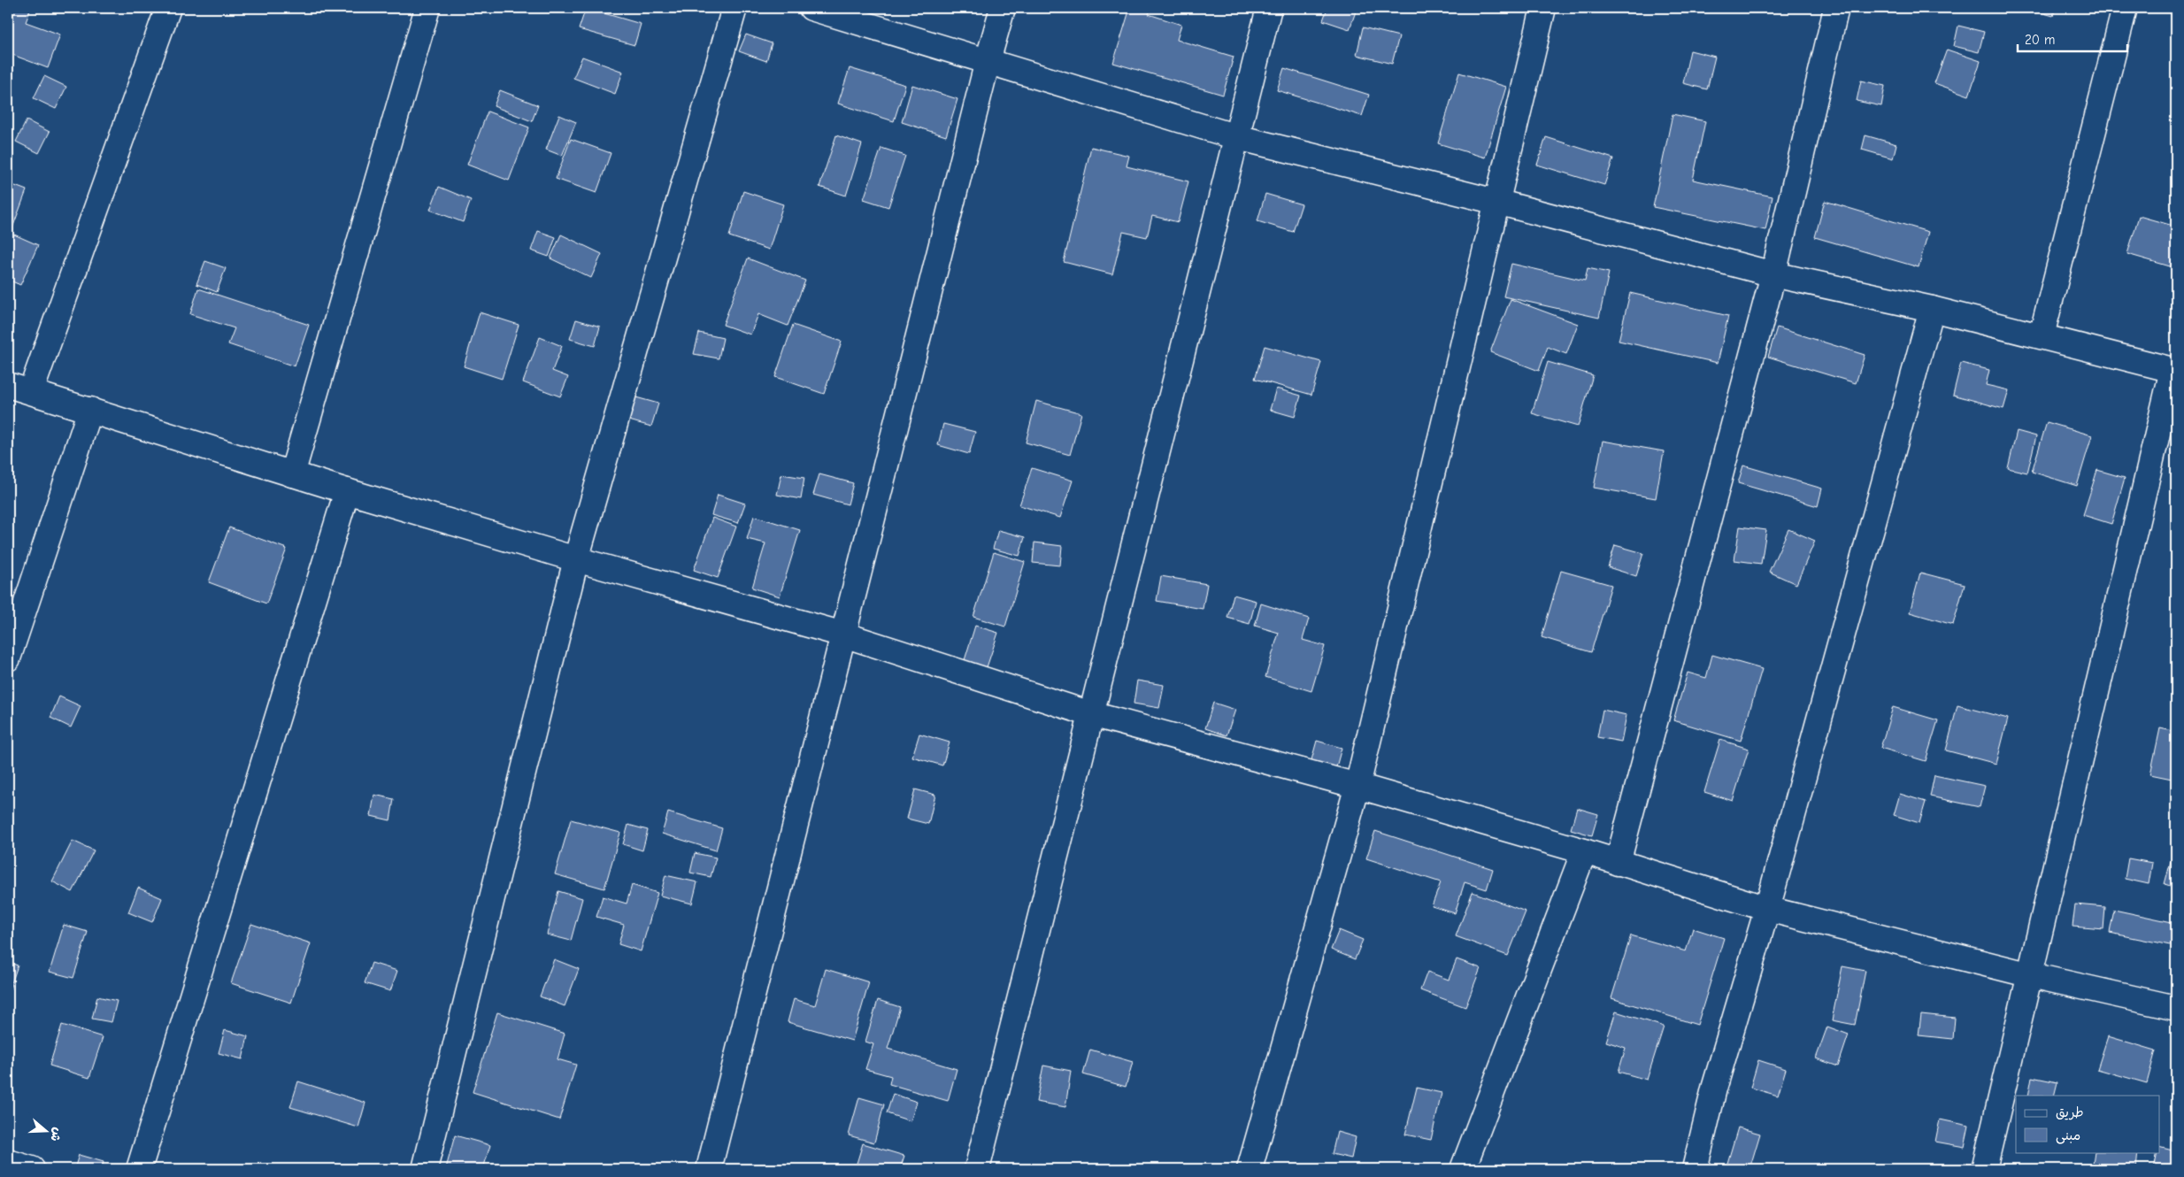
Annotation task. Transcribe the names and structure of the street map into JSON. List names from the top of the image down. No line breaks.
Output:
{"legend":["طريق","مبنى"],"scale_bar":"20 m","north":"right"}
